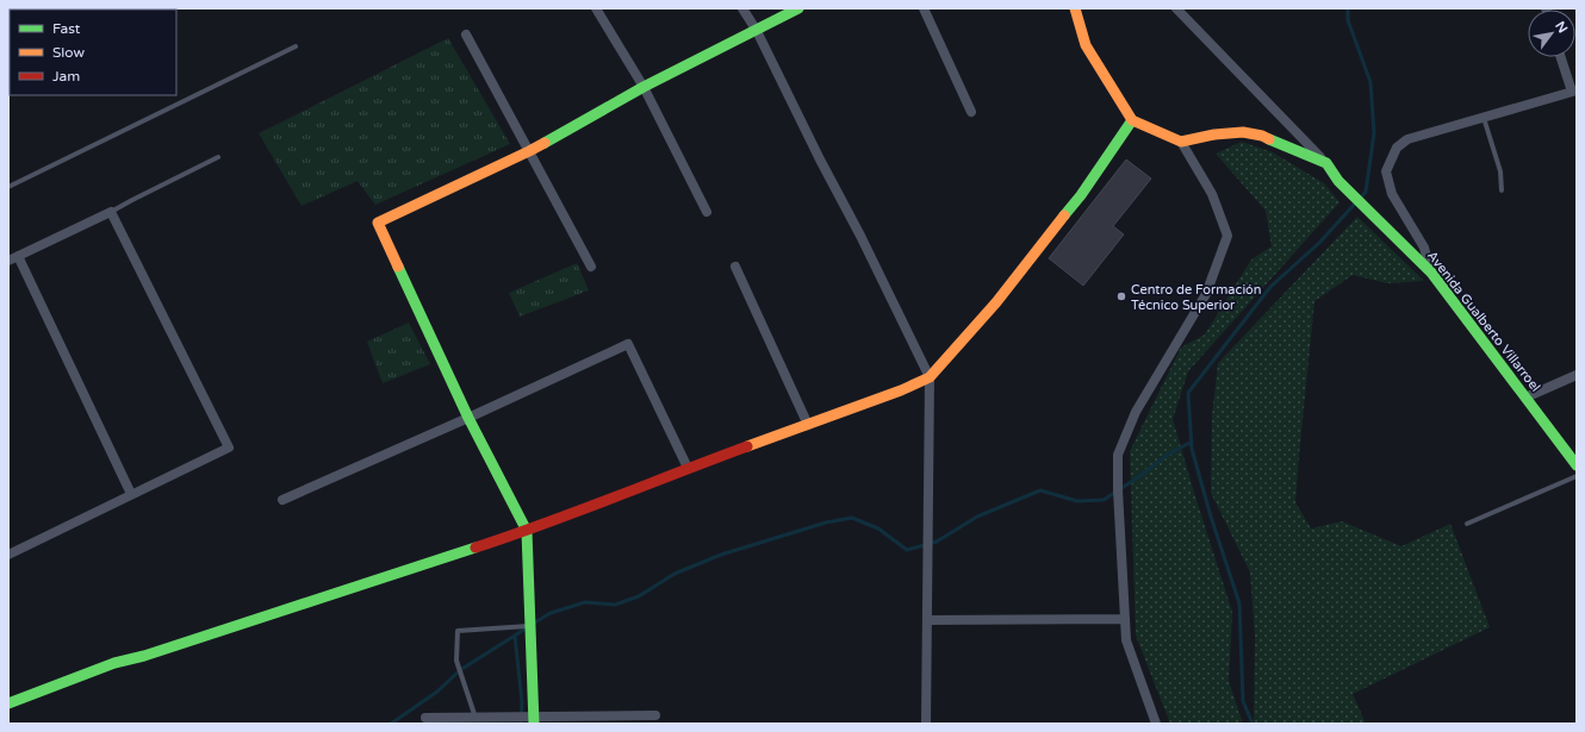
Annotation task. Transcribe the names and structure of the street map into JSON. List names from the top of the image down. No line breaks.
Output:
{"streets":{"street":["Avenida Gualberto Villarroel"]},"places":["Centro de Formación Técnico Superior"],"legend":["Fast","Slow","Jam"],"north":"top right"}
